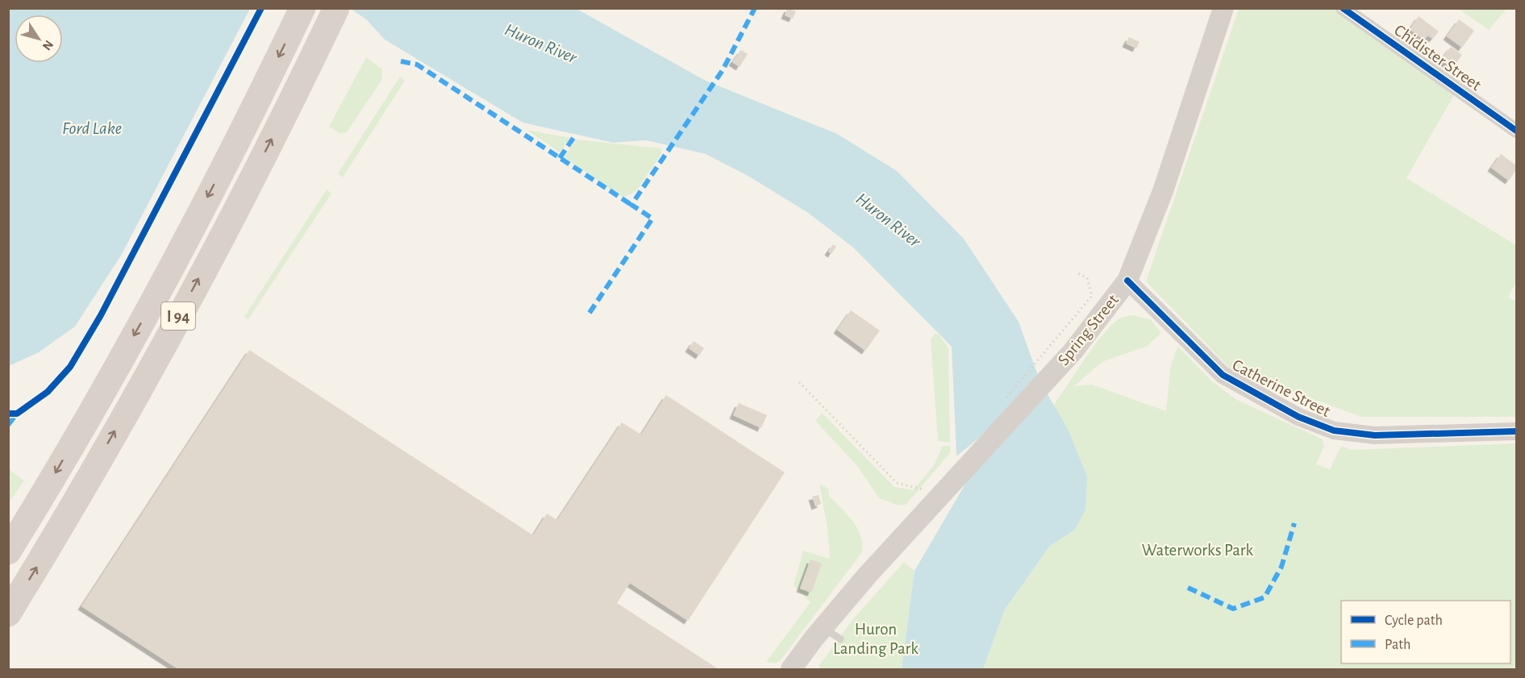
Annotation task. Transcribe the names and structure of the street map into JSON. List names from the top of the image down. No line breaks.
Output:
{"streets":{"highway":["I 94"],"main road":["Spring Street"],"street":["Chidister Street","Catherine Street"]},"crossings":[["Spring Street","Catherine Street"]],"water":["Huron River","Ford Lake"],"parks":["Waterworks Park","Huron Landing Park"],"legend":["Cycle path","Path"],"north":"bottom right"}
